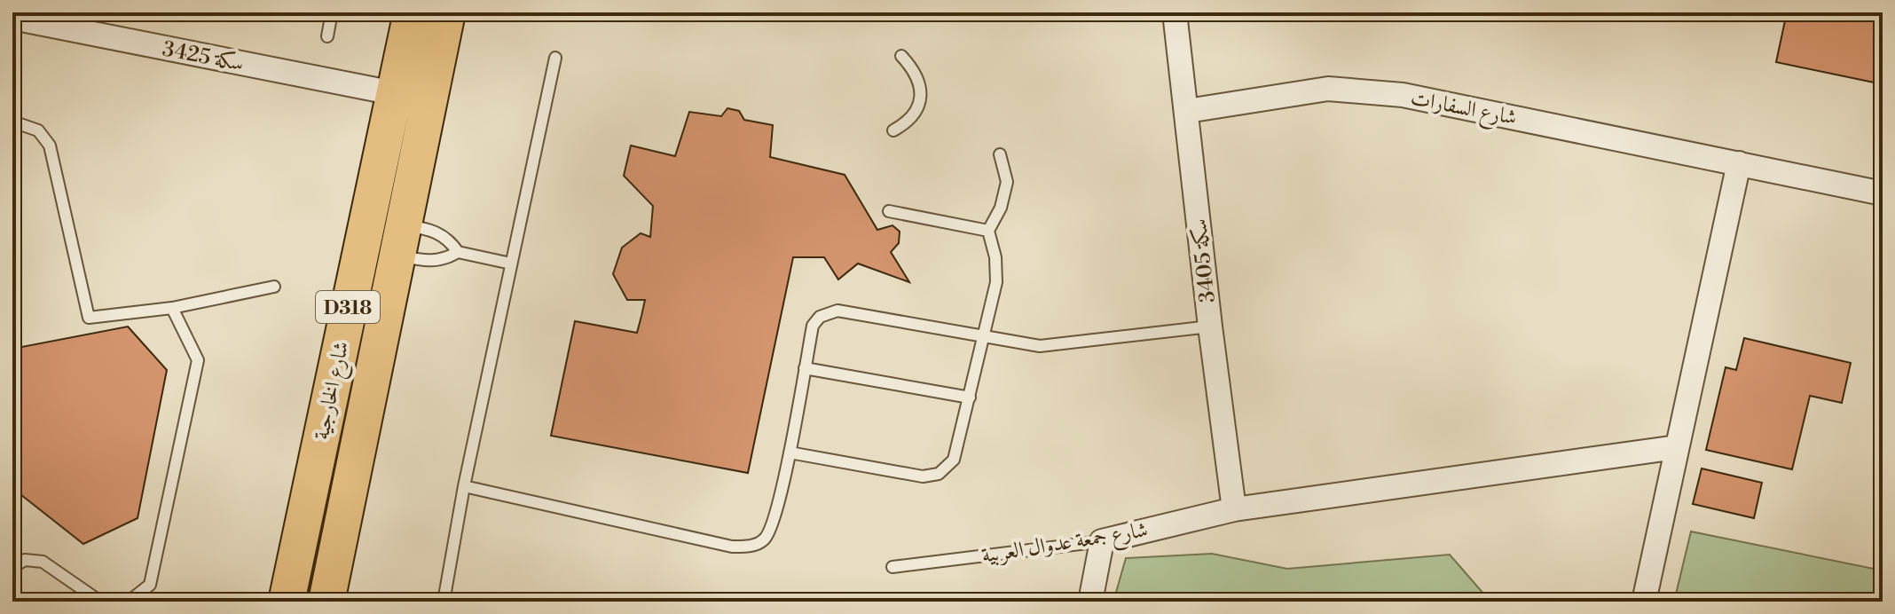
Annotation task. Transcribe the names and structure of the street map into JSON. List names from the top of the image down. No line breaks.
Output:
{"streets":{"main road":["D318","شارع الخارجية"],"street":["سكة 3425","شارع السفارات","سكة 3405","شارع جمعة عدوال العربية"]},"crossings":[["سكة 3425","شارع الخارجية"],["شارع السفارات","سكة 3405"],["سكة 3405","شارع جمعة عدوال العربية"]]}
